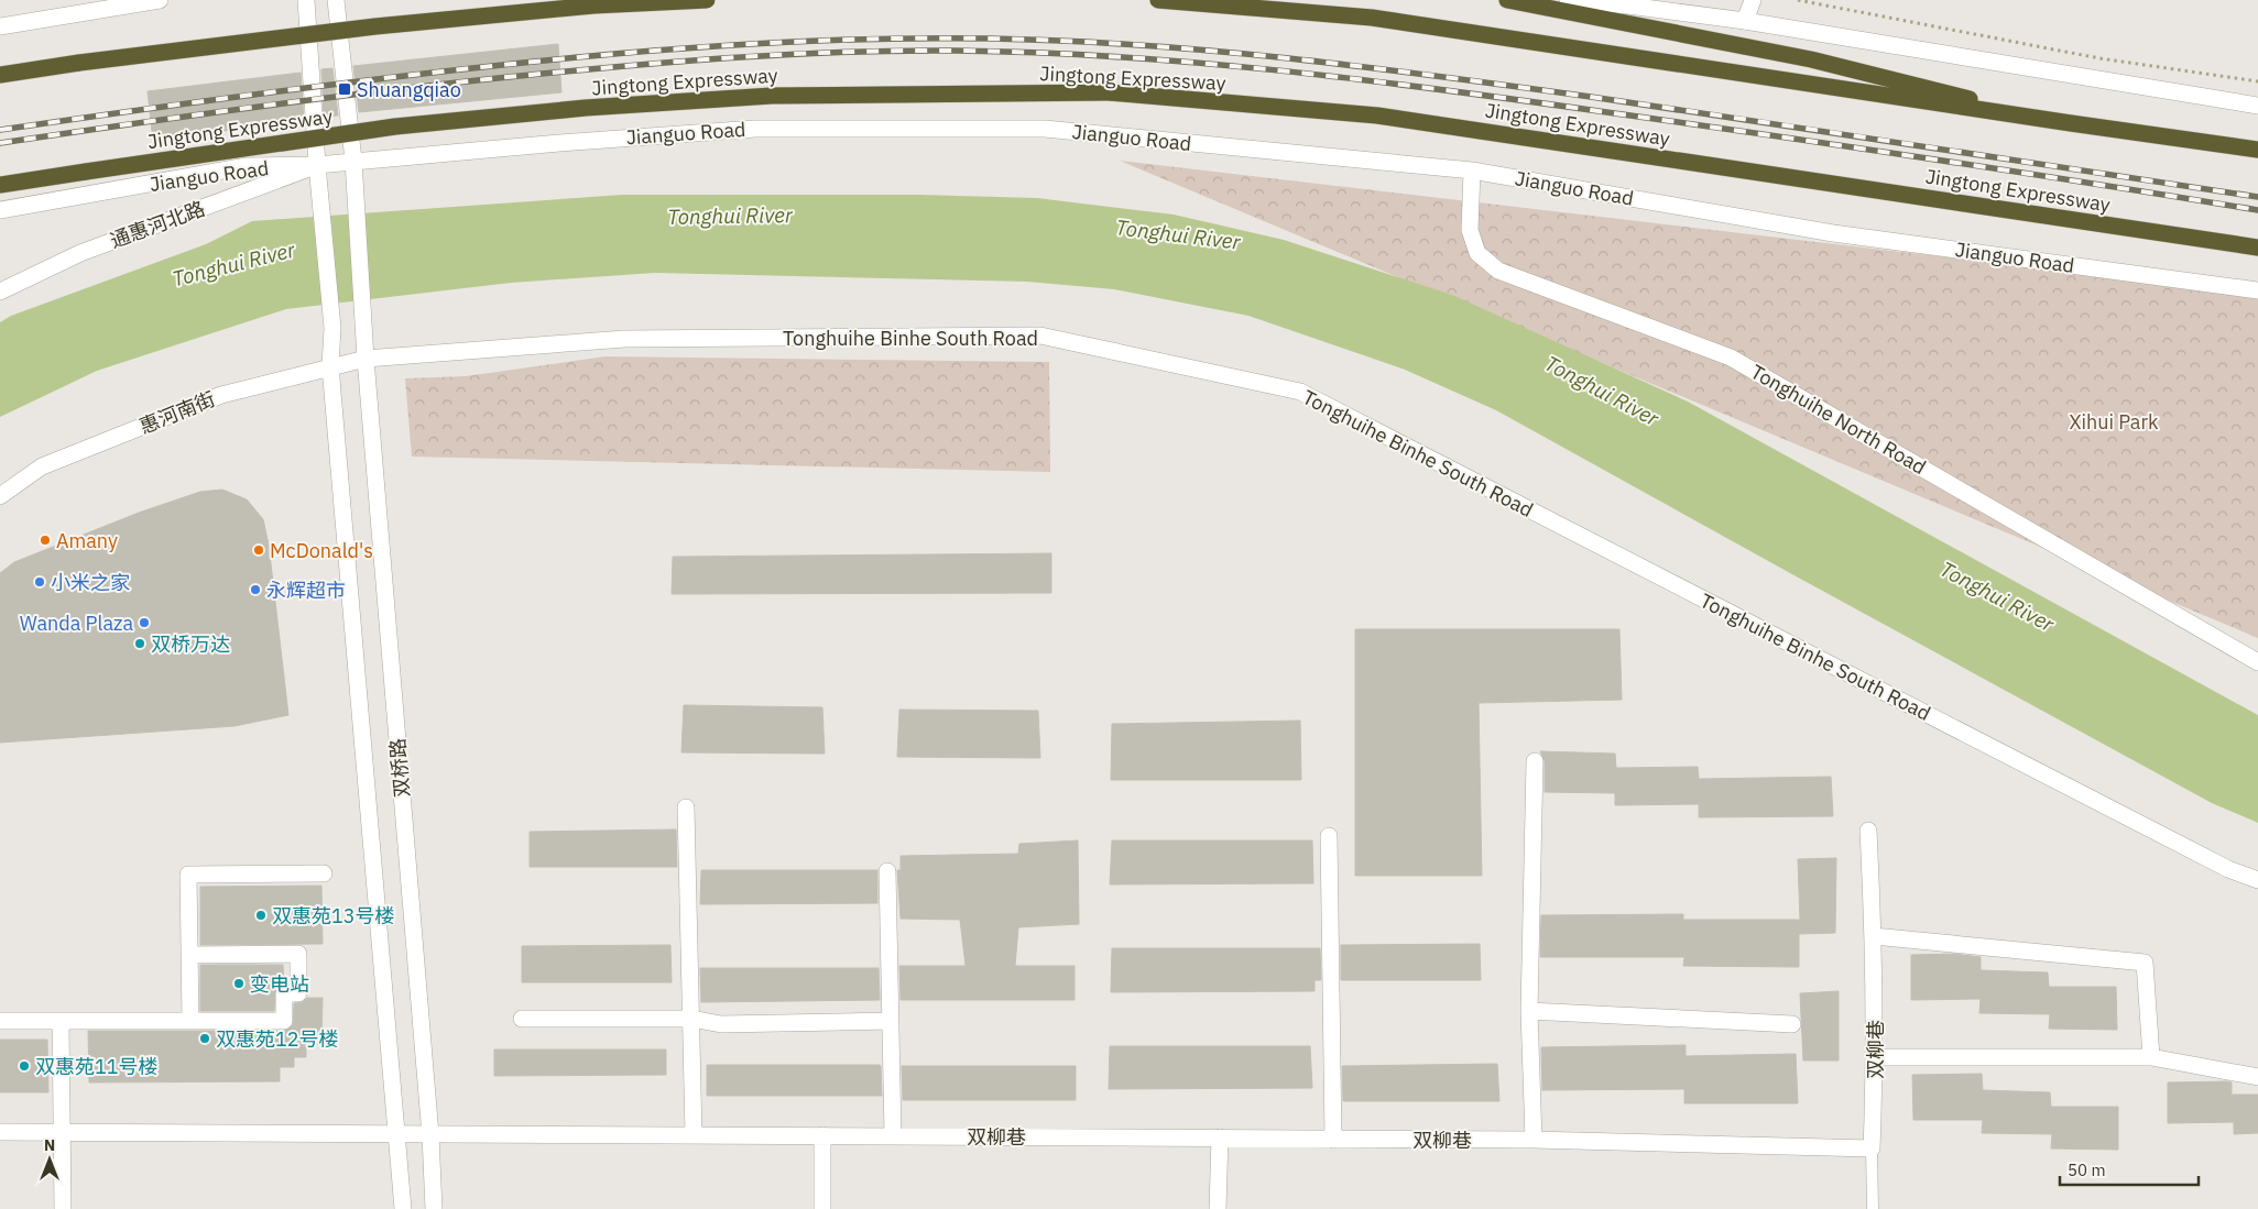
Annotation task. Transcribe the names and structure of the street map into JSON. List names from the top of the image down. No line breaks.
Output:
{"streets":{"highway":["Jingtong Expressway"],"street":["Jianguo Road","通惠河北路","Tonghuihe Binhe South Road","惠河南街","Tonghuihe North Road","双桥路","双柳巷"]},"crossings":[["Jianguo Road","通惠河北路"],["Jianguo Road","Tonghuihe North Road"],["Jianguo Road","双桥路"],["通惠河北路","双桥路"],["Tonghuihe Binhe South Road","惠河南街"],["Tonghuihe Binhe South Road","双桥路"],["惠河南街","双桥路"],["双桥路","双柳巷"]],"water":["Tonghui River"],"parks":["Xihui Park"],"places":{"transit":["Shuangqiao"],"other":["Amany","McDonald's","小米之家","永辉超市","Wanda Plaza","双桥万达","双惠苑13号楼","变电站","双惠苑12号楼","双惠苑11号楼"]},"scale_bar":"50 m","north":"top"}
